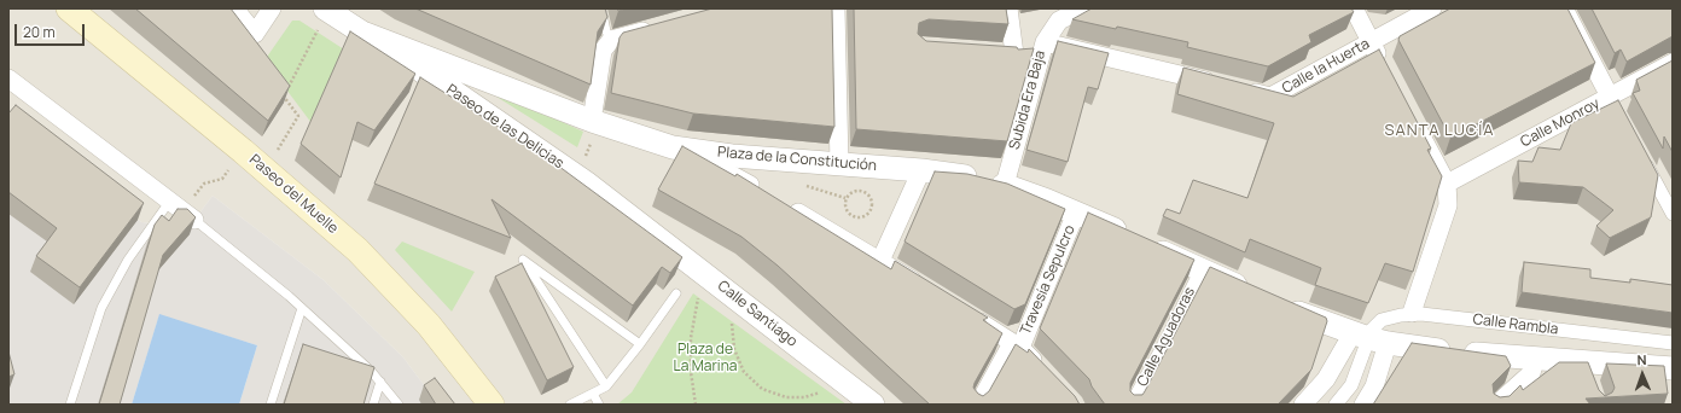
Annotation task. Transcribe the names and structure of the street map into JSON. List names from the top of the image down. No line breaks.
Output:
{"streets":{"main road":["Paseo del Muelle"],"street":["Calle la Huerta","Subida Era Baja","Calle Monroy","Paseo de las Delicias","Plaza de la Constitución","Travesía Sepulcro","Calle Santiago","Calle Rambla","Calle Aguadoras"]},"crossings":[["Calle la Huerta","Subida Era Baja"],["Subida Era Baja","Plaza de la Constitución"],["Paseo de las Delicias","Plaza de la Constitución"],["Paseo de las Delicias","Calle Santiago"],["Plaza de la Constitución","Travesía Sepulcro"],["Plaza de la Constitución","Calle Aguadoras"]],"districts":["SANTA LUCÍA"],"parks":["Plaza de La Marina"],"scale_bar":"20 m","north":"top"}
